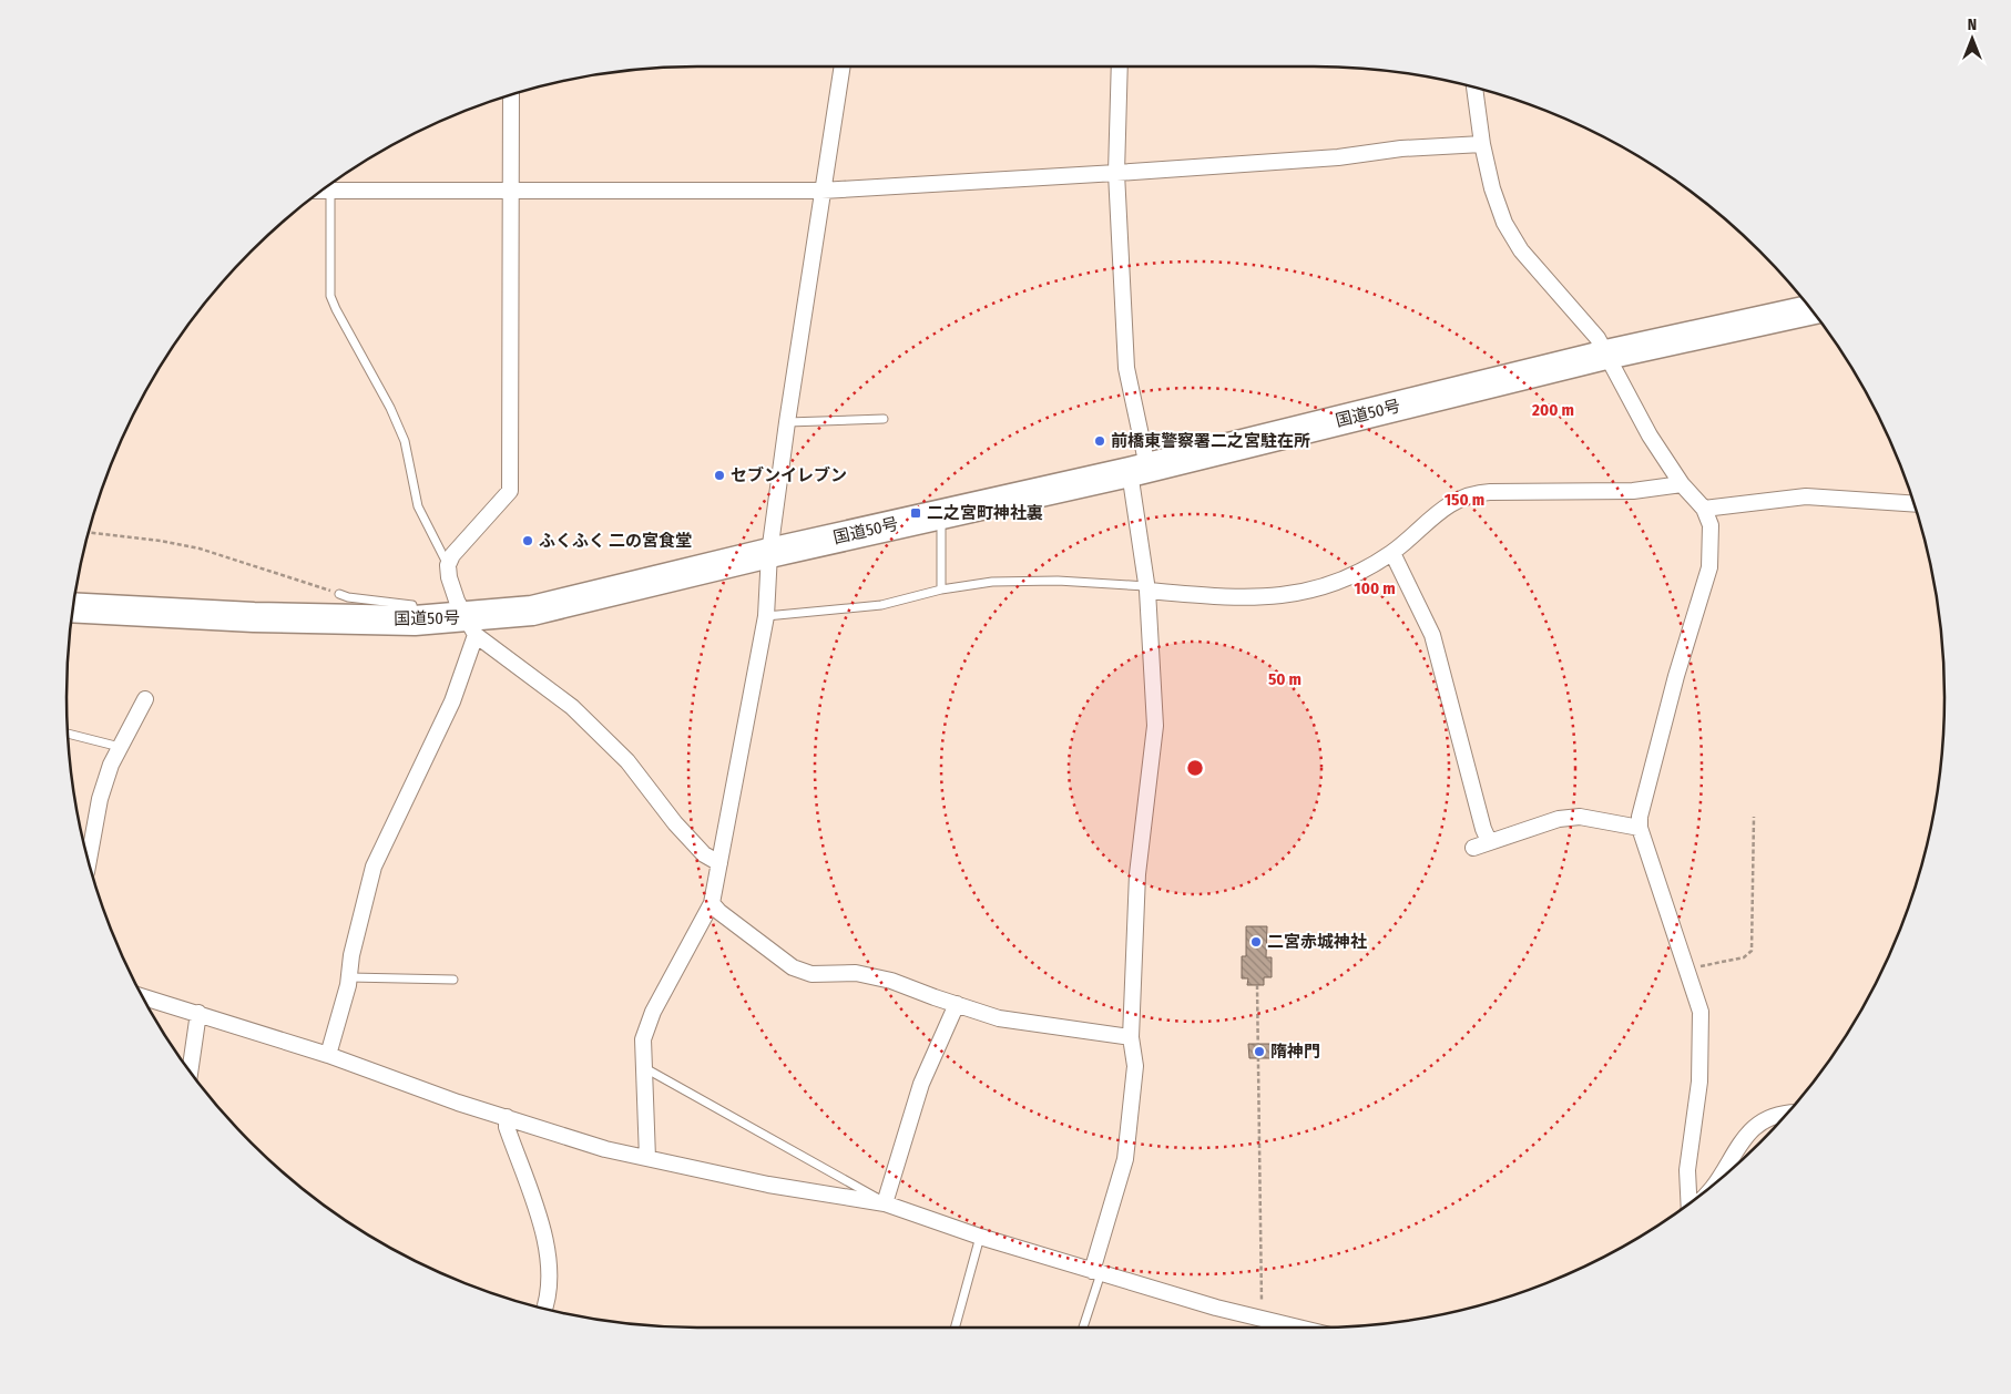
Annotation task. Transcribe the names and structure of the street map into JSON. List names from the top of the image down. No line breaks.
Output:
{"streets":{"highway":["国道50号"]},"places":{"other":["前橋東警察署二之宮駐在所","セブンイレブン","ふくふく 二の宮食堂","二宮赤城神社","隋神門"],"transit":["二之宮町神社裏"]},"north":"top","rings":["200 m","150 m","100 m","50 m"]}
